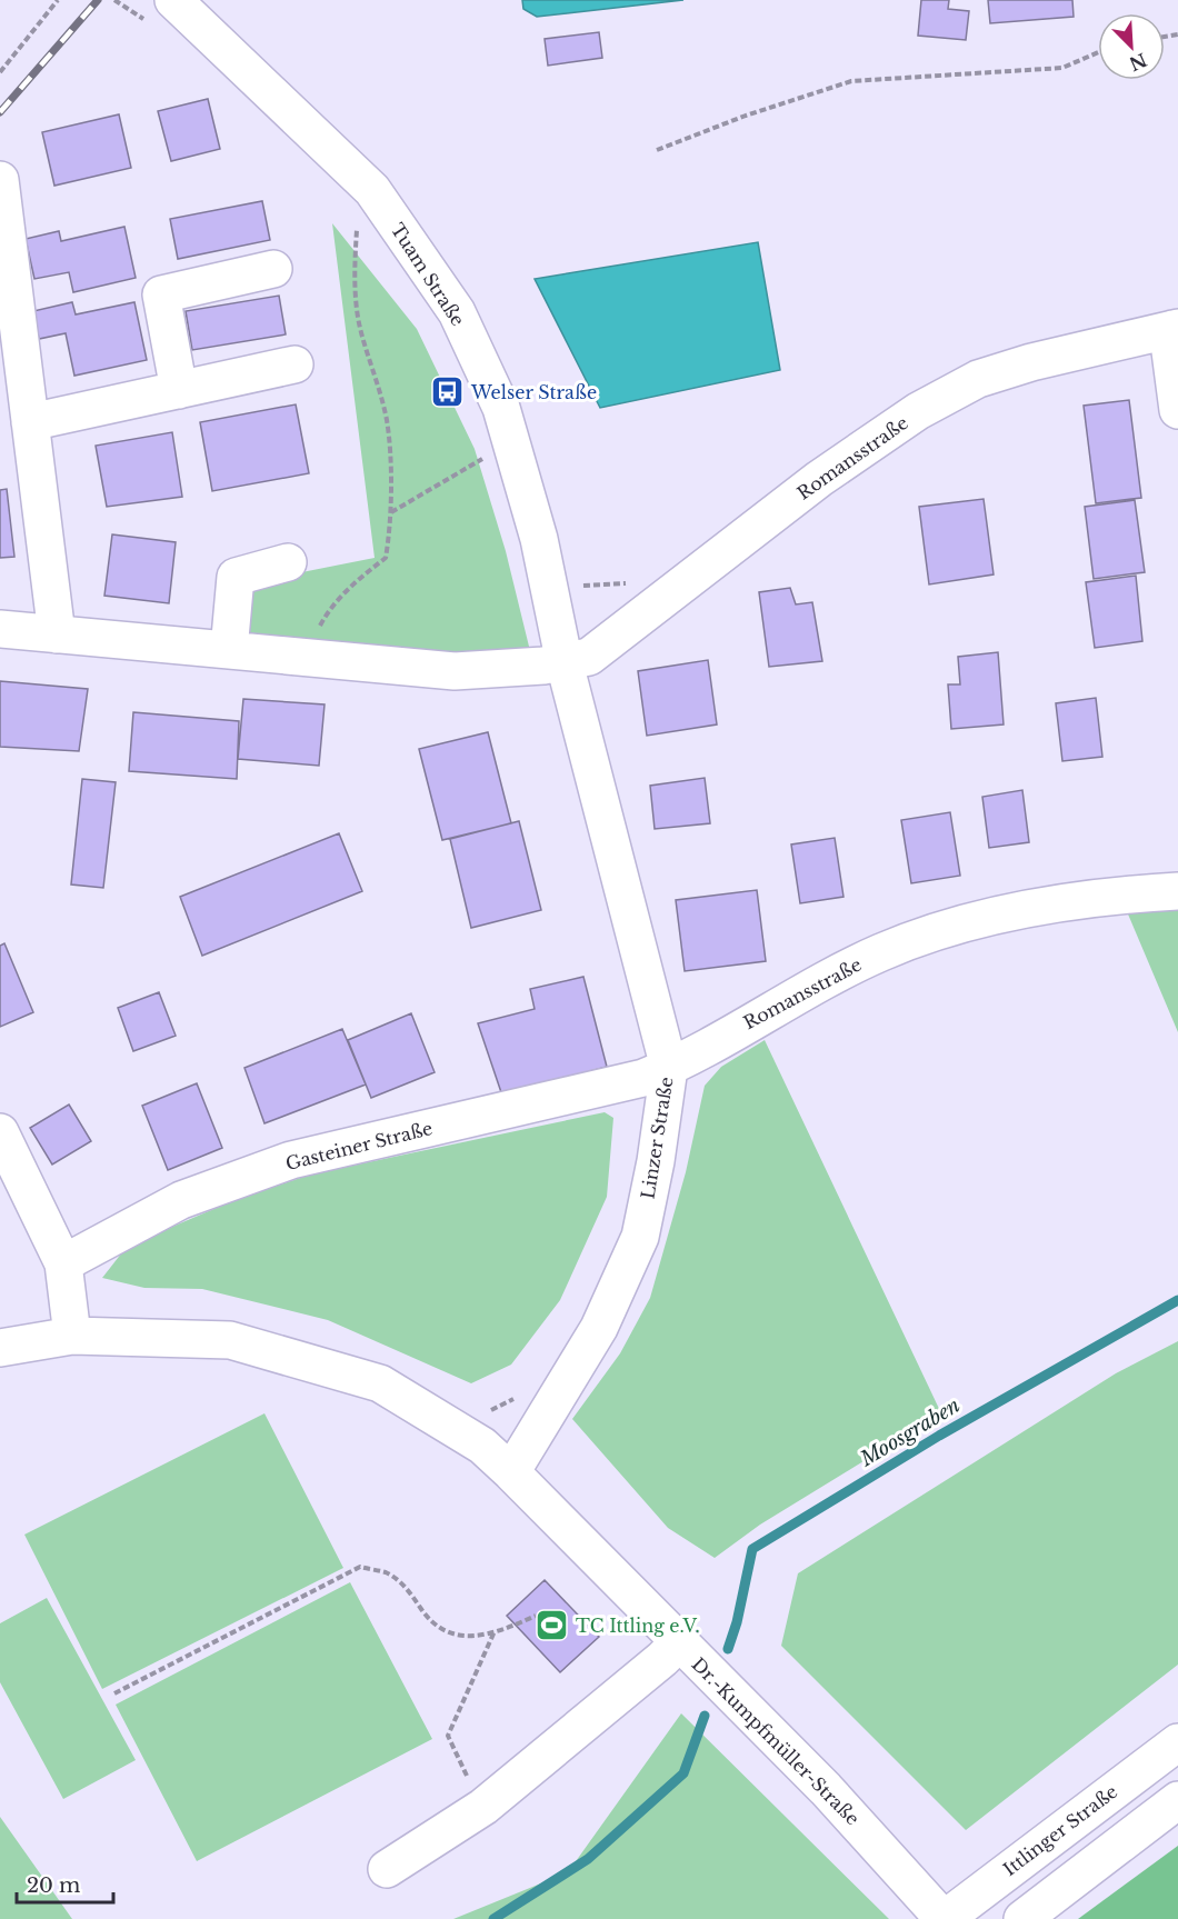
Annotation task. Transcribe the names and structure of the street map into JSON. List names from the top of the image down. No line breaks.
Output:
{"streets":{"street":["Tuam Straße","Romansstraße","Linzer Straße","Gasteiner Straße","Dr.-Kumpfmüller-Straße","Ittlinger Straße"]},"crossings":[["Tuam Straße","Romansstraße"],["Tuam Straße","Linzer Straße"],["Romansstraße","Linzer Straße"],["Romansstraße","Gasteiner Straße"],["Linzer Straße","Gasteiner Straße"],["Linzer Straße","Dr.-Kumpfmüller-Straße"],["Dr.-Kumpfmüller-Straße","Ittlinger Straße"]],"water":["Moosgraben"],"places":{"bus stop":["Welser Straße"],"sports":["TC Ittling e.V."]},"scale_bar":"20 m","north":"bottom right"}
